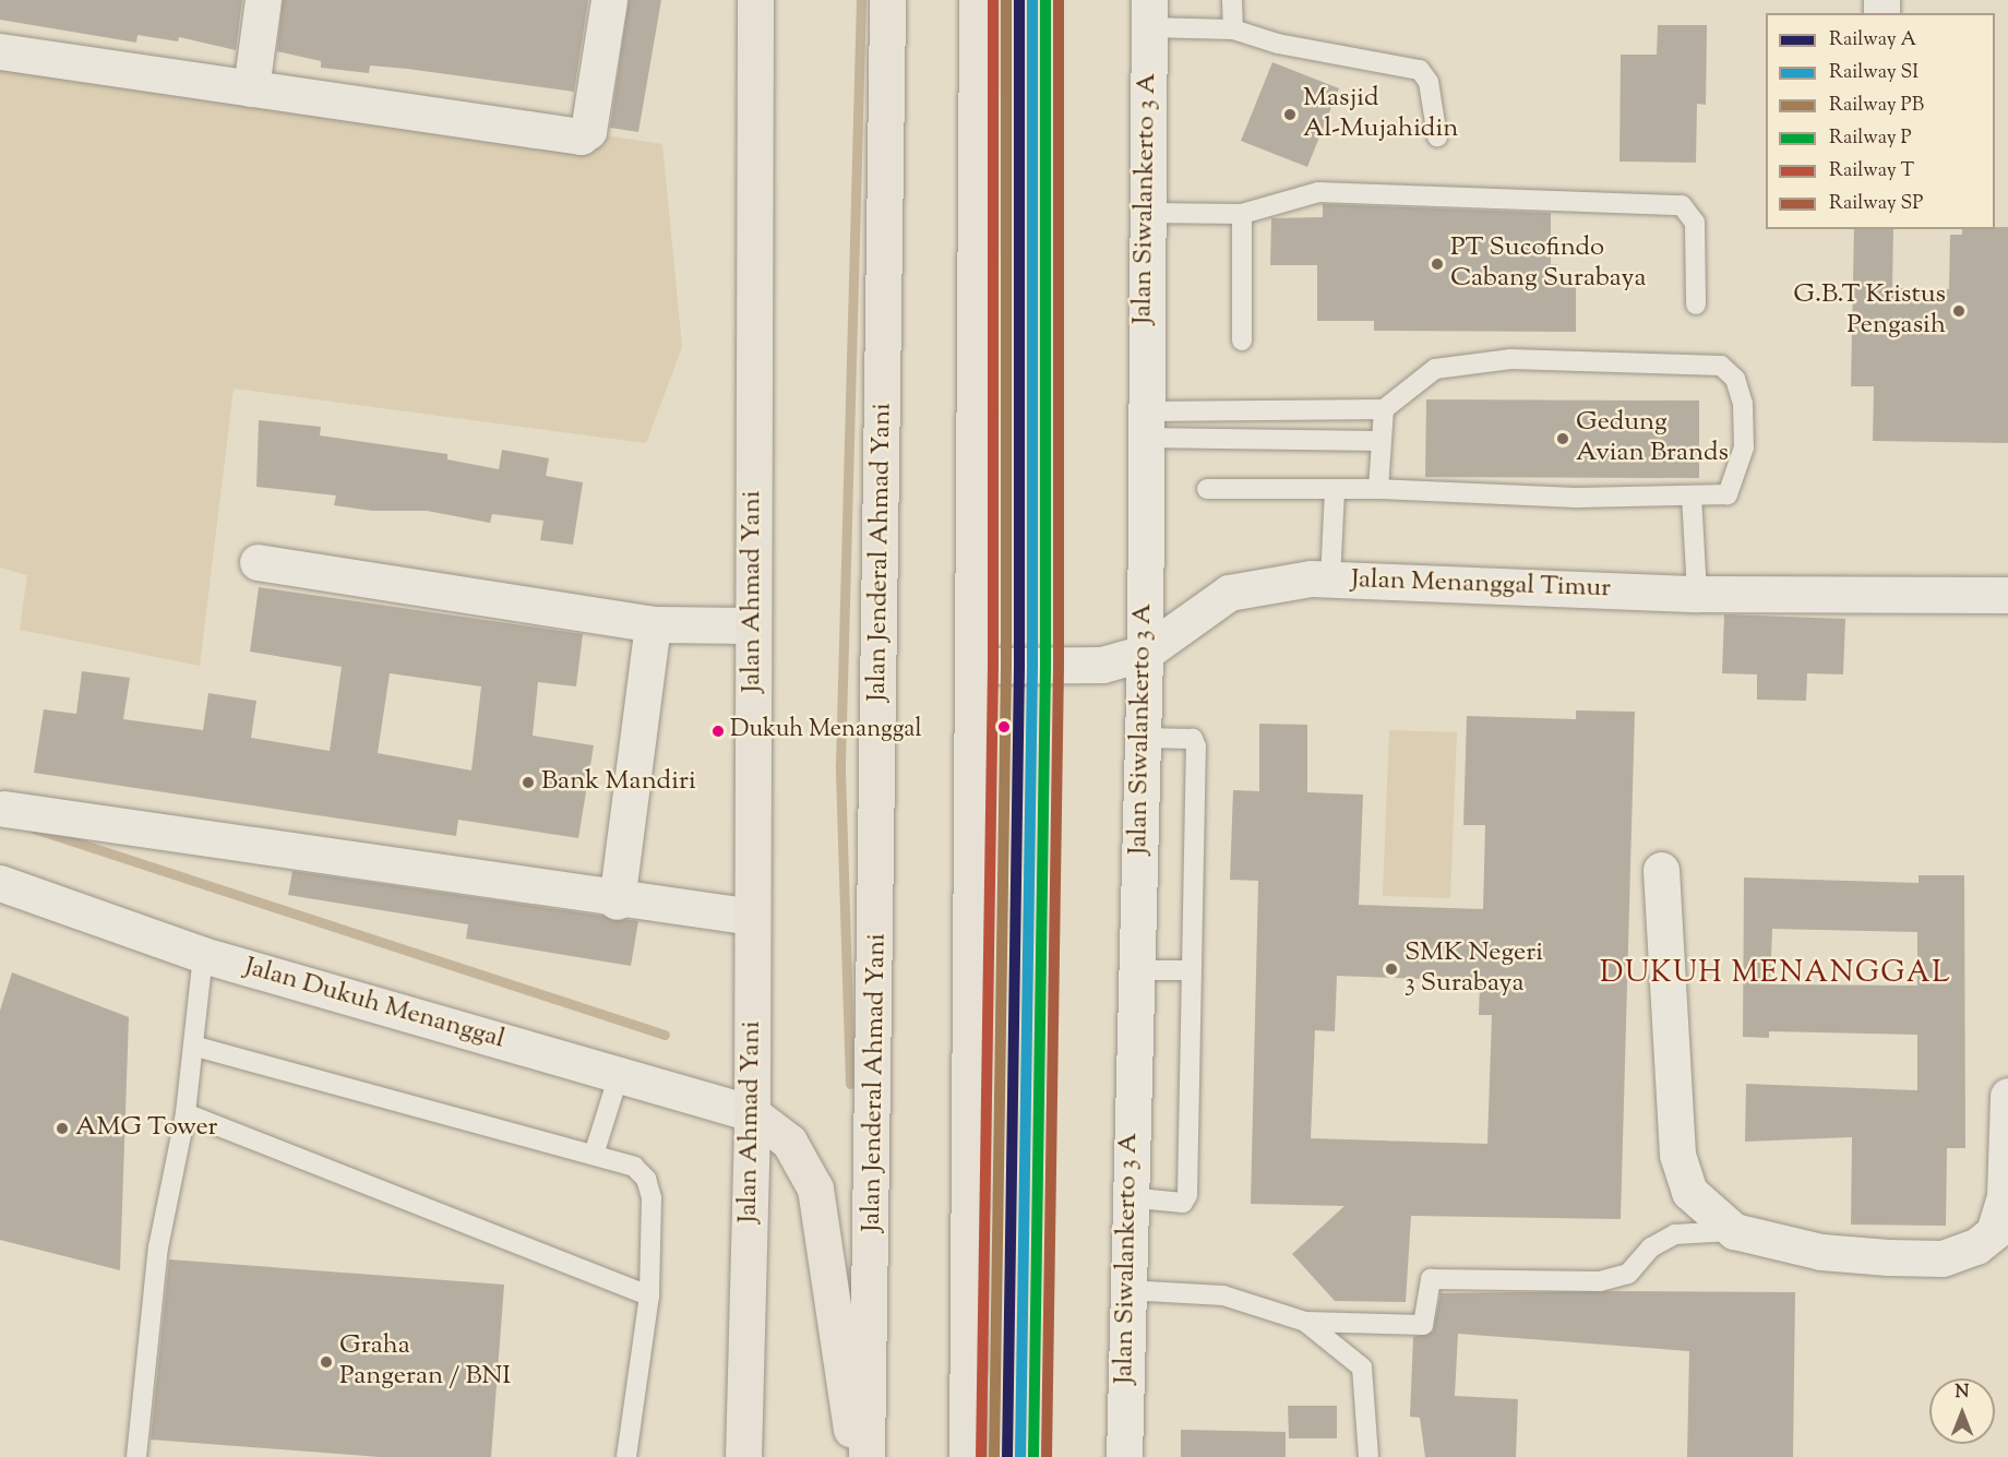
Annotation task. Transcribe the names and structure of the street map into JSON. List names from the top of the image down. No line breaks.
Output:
{"streets":{"highway":["Jalan Jenderal Ahmad Yani","Jalan Ahmad Yani"],"street":["Jalan Siwalankerto 3 A","Jalan Menanggal Timur","Jalan Dukuh Menanggal"]},"crossings":[["Jalan Siwalankerto 3 A","Jalan Menanggal Timur"],["Jalan Ahmad Yani","Jalan Dukuh Menanggal"]],"districts":["DUKUH MENANGGAL"],"places":["Masjid Al-Mujahidin","PT Sucofindo Cabang Surabaya","G.B.T Kristus Pengasih","Gedung Avian Brands","Dukuh Menanggal","Bank Mandiri","SMK Negeri 3 Surabaya","AMG Tower","Graha Pangeran / BNI"],"lines":["rail line A","rail line SI","rail line PB","rail line P","rail line T","rail line SP"],"legend":["Railway A","Railway SI","Railway PB","Railway P","Railway T","Railway SP"],"north":"top"}
